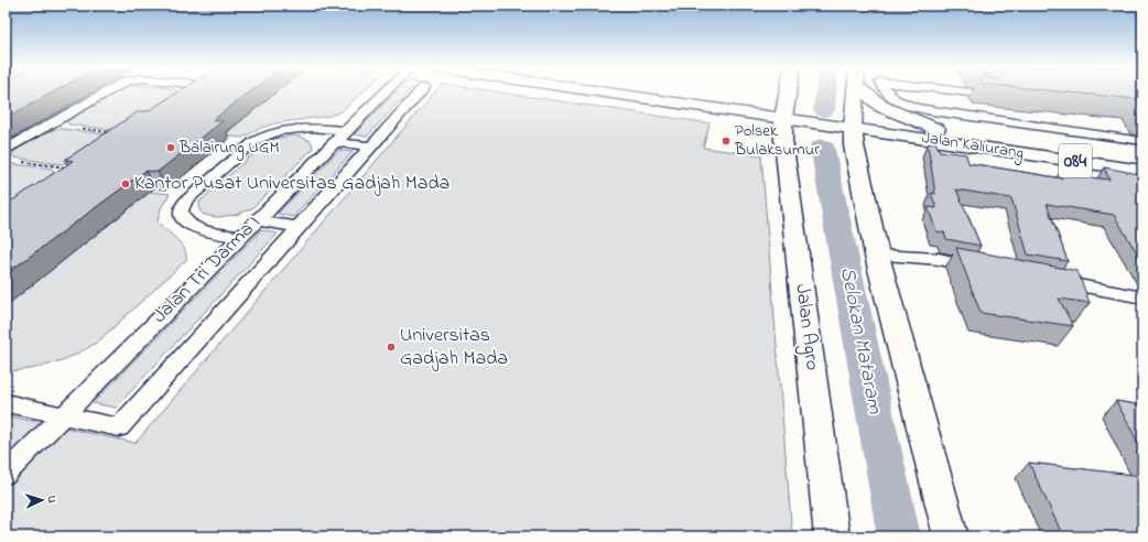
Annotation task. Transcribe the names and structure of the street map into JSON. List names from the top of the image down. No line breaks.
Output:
{"streets":{"main road":["Jalan Kaliurang","084","Jalan Agro"],"lane":["Jalan Tri Darma I"]},"crossings":[["Jalan Kaliurang","Jalan Agro"]],"water":["Selokan Mataram"],"places":["Polsek Bulaksumur","Balairung UGM","Kantor Pusat Universitas Gadjah Mada","Universitas Gadjah Mada"],"north":"right"}
